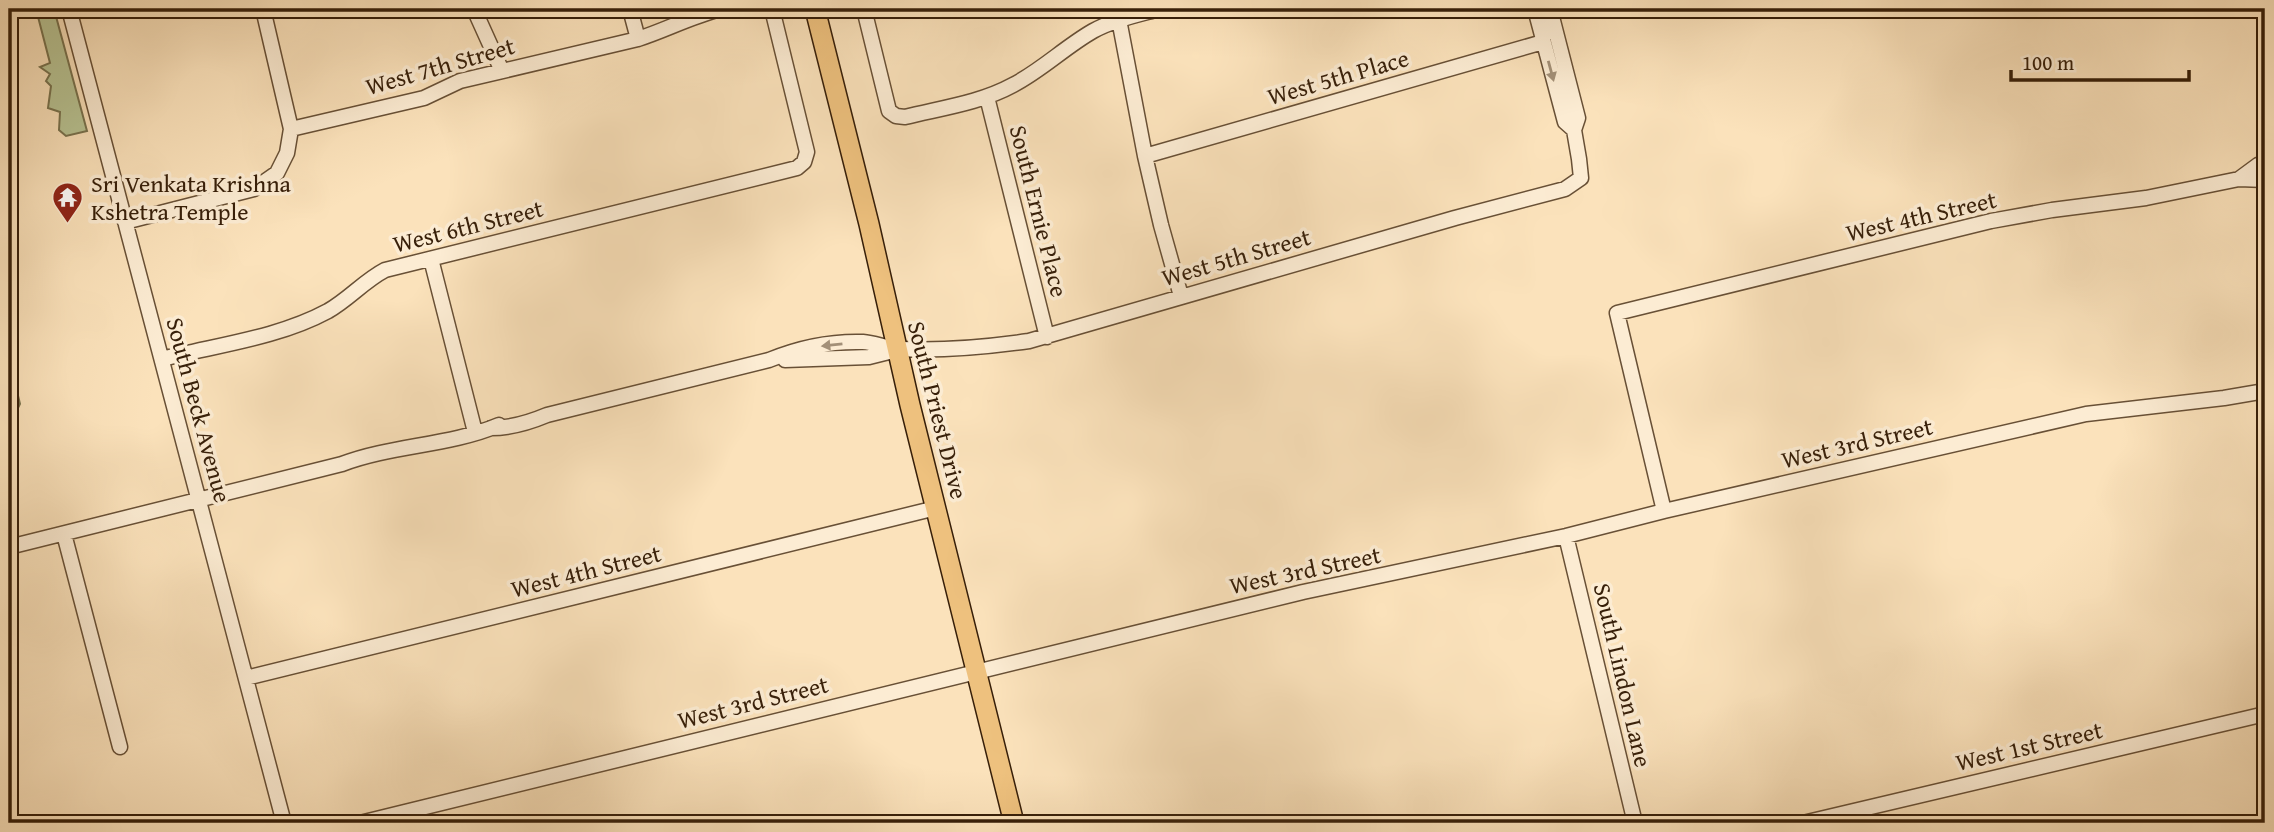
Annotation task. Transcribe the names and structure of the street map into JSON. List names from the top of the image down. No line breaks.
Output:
{"streets":{"main road":["South Priest Drive"],"street":["West 7th Street","West 5th Place","South Ernie Place","West 4th Street","West 6th Street","West 5th Street","South Beck Avenue","West 3rd Street","South Lindon Lane","West 1st Street"]},"crossings":[["South Ernie Place","West 5th Street"],["West 4th Street","South Beck Avenue"],["West 4th Street","South Priest Drive"],["West 4th Street","West 3rd Street"],["West 6th Street","South Beck Avenue"],["West 5th Street","South Beck Avenue"],["West 5th Street","South Priest Drive"],["South Priest Drive","West 3rd Street"],["West 3rd Street","South Lindon Lane"]],"places":{"temple":["Sri Venkata Krishna Kshetra Temple"]},"scale_bar":"100 m"}
